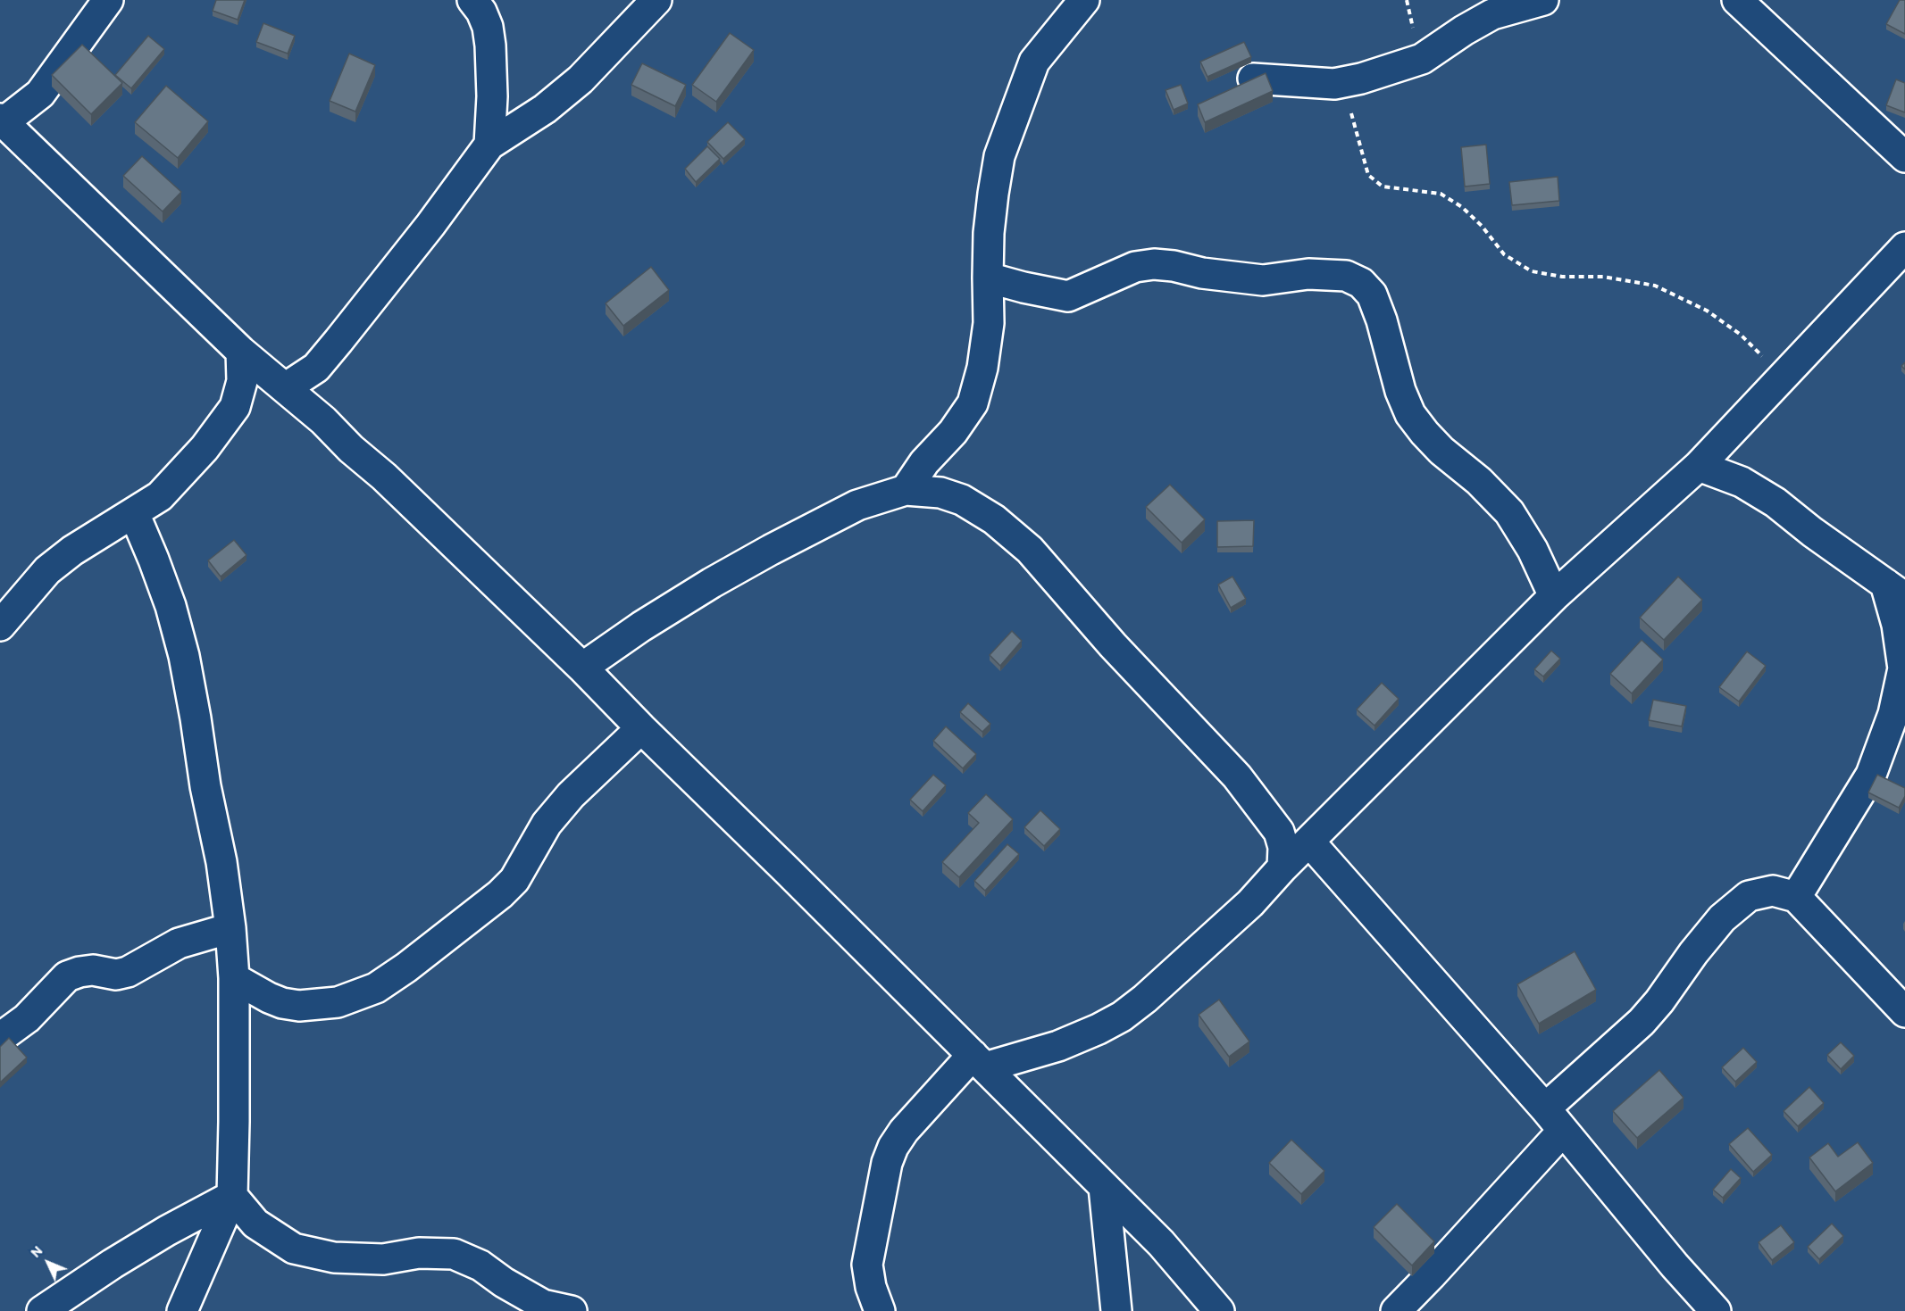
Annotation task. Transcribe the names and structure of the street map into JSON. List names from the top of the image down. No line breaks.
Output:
{"north":"top left"}
